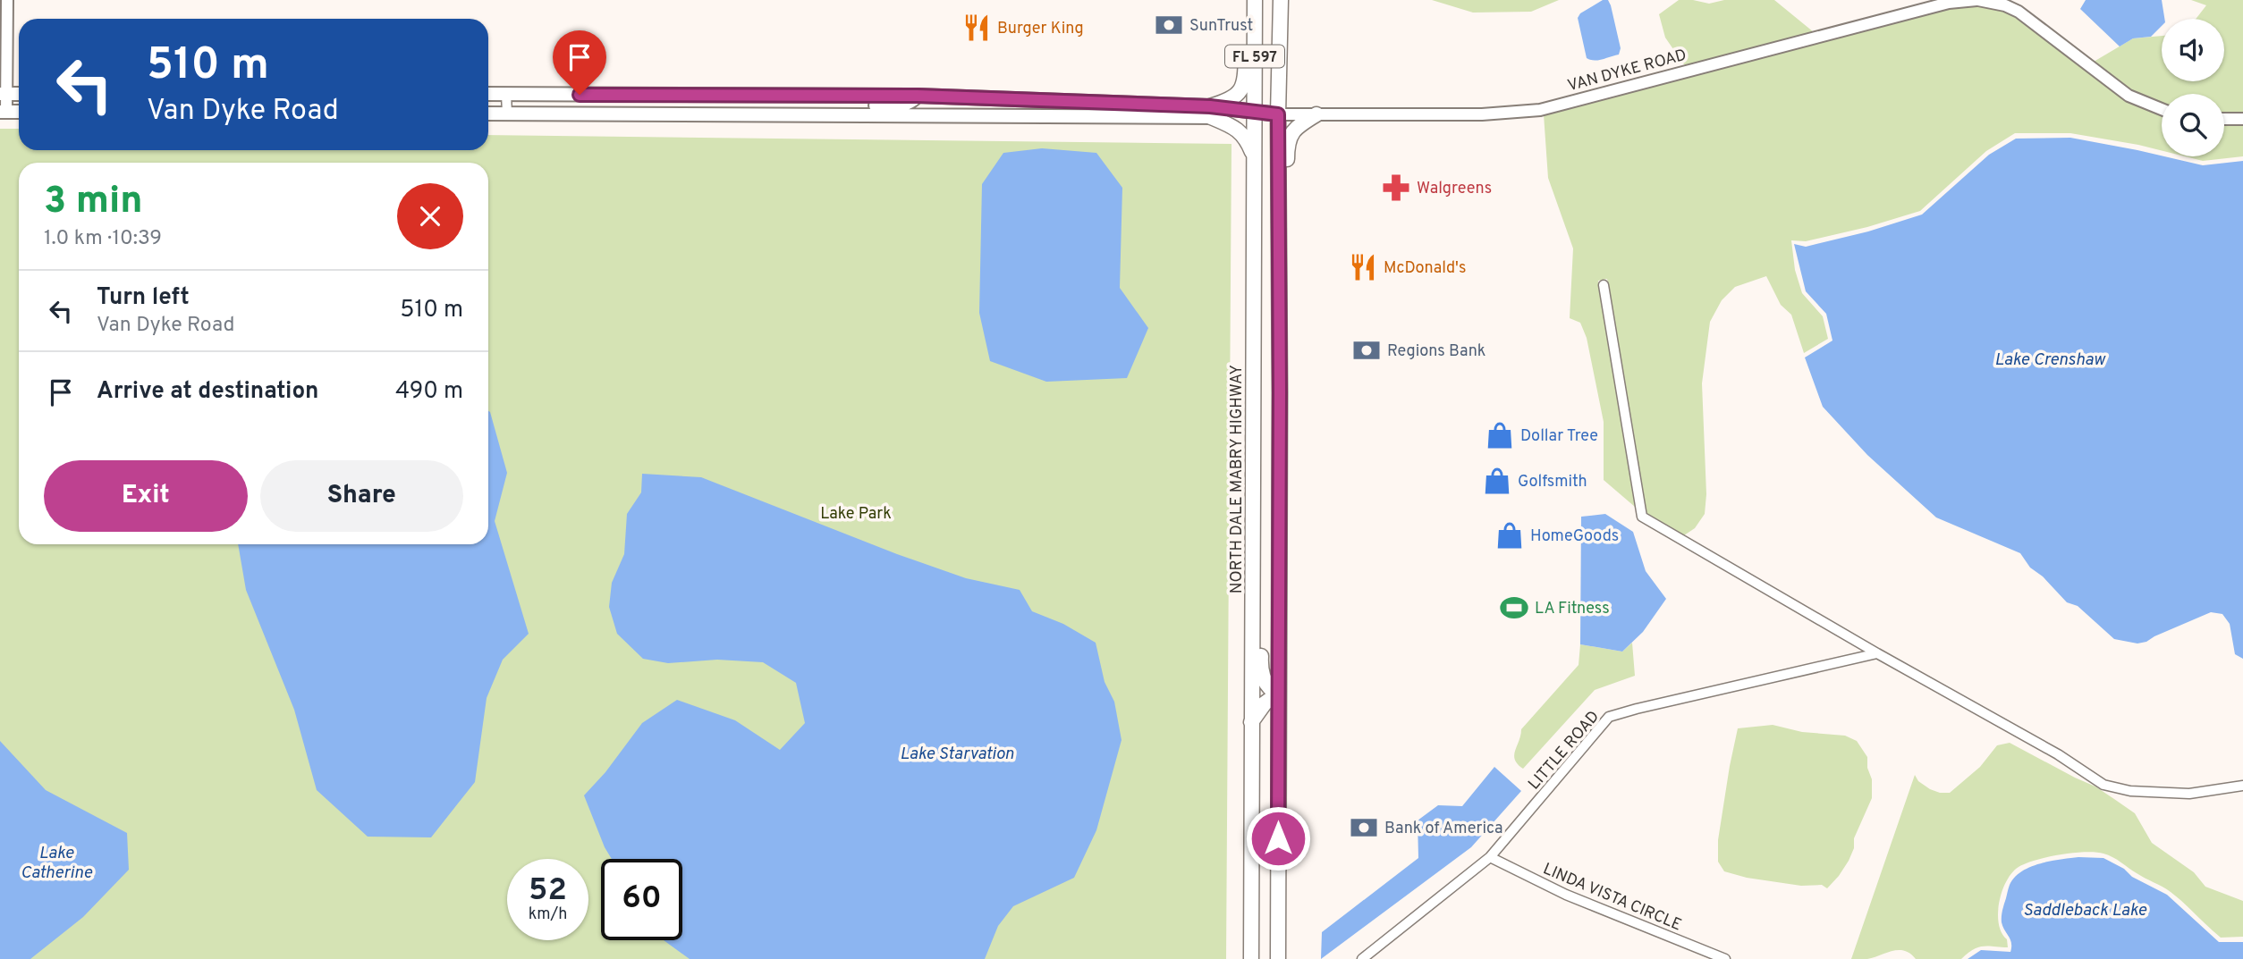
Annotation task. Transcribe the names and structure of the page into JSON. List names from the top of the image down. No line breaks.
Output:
{"streets":{"main road":["FL 597","VAN DYKE ROAD","NORTH DALE MABRY HIGHWAY"],"street":["LITTLE ROAD","LINDA VISTA CIRCLE"]},"crossings":[["FL 597","VAN DYKE ROAD"],["VAN DYKE ROAD","NORTH DALE MABRY HIGHWAY"],["LITTLE ROAD","LINDA VISTA CIRCLE"]],"water":["Lake Crenshaw","Lake Starvation","Lake Catherine","Saddleback Lake"],"parks":["Lake Park"],"places":{"bank":["SunTrust","Regions Bank","Bank of America"],"restaurant":["Burger King","McDonald's"],"pharmacy":["Walgreens"],"shop":["Dollar Tree","Golfsmith","HomeGoods"],"sports":["LA Fitness"]},"page":{"turn":["510 m","Van Dyke Road"],"heading":["3 min","1.0 km · 10:39"],"list":[{"name":"Turn left","note":"Van Dyke Road","value":"510 m"},{"name":"Arrive at destination","value":"490 m"}],"buttons":["Exit","Share"],"speed":"52 km/h","limit":"60"}}
